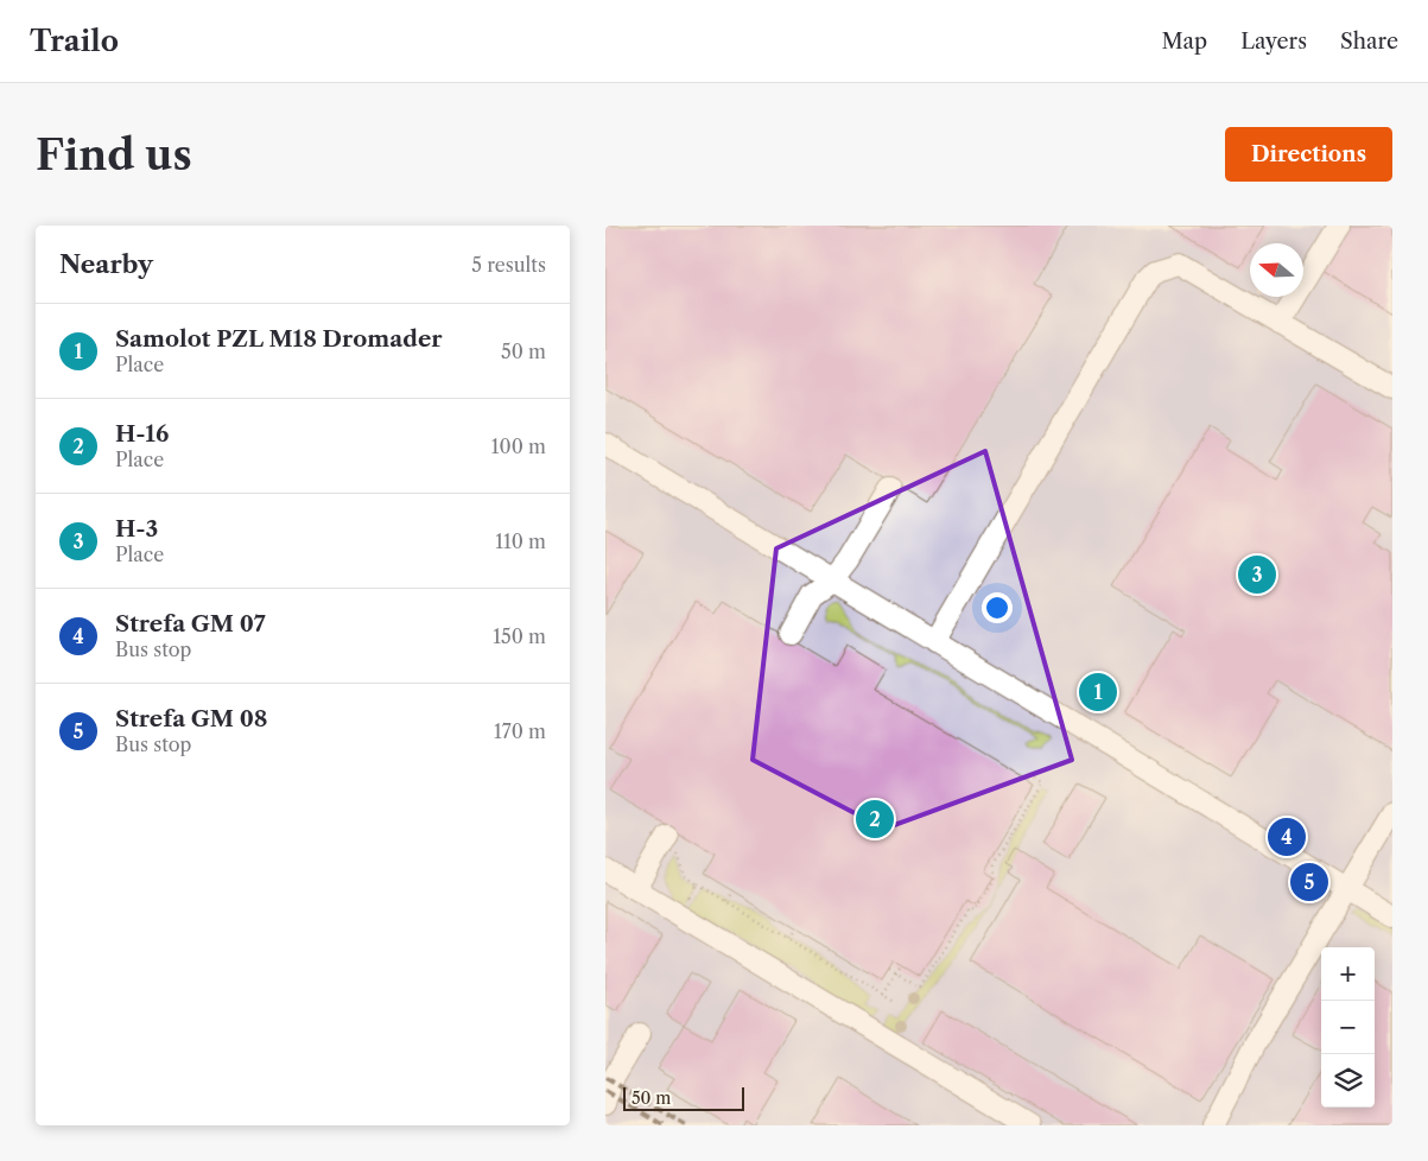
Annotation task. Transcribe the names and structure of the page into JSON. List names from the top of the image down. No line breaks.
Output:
{"scale_bar":"50 m","north":"left","page":{"header":"Trailo","nav":["Map","Layers","Share"],"buttons":"Directions","title":"Find us","heading":["Nearby","5 results"],"list":[{"mark":"1","name":"Samolot PZL M18 Dromader","note":"Place","value":"50 m"},{"mark":"2","name":"H-16","note":"Place","value":"100 m"},{"mark":"3","name":"H-3","note":"Place","value":"110 m"},{"mark":"4","name":"Strefa GM 07","note":"Bus stop","value":"150 m"},{"mark":"5","name":"Strefa GM 08","note":"Bus stop","value":"170 m"}],"pins":["3","1","2","4","5"],"map_buttons":["+","−"],"scale":"50 m"}}
